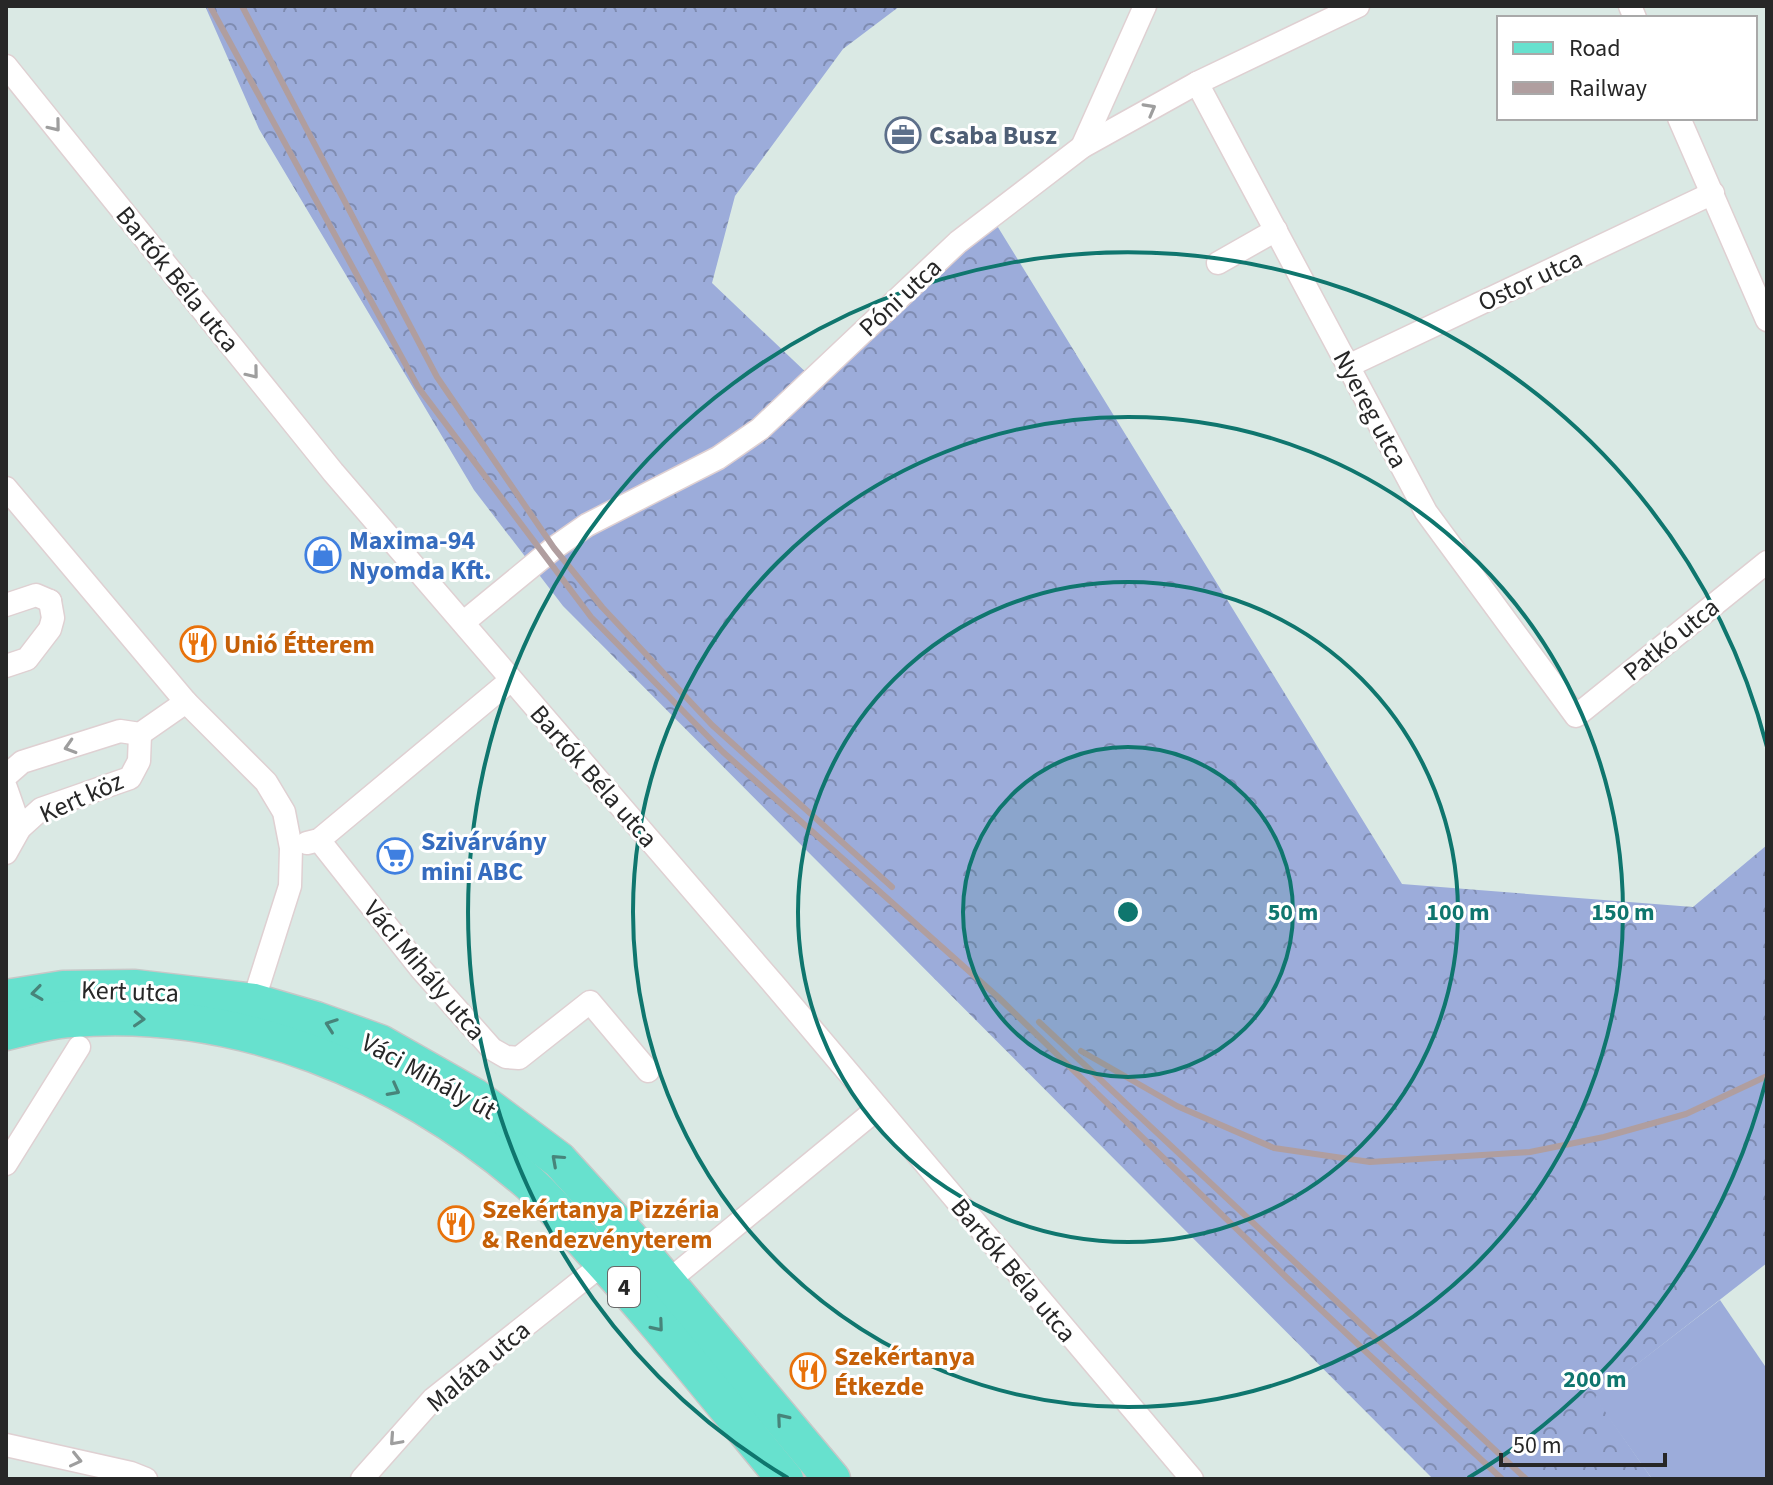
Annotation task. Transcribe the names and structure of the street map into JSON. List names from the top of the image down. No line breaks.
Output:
{"streets":{"main road":["Kert utca","Váci Mihály út","4"],"street":["Bartók Béla utca","Ostor utca","Póni utca","Nyereg utca","Patkó utca","Kert köz","Váci Mihály utca","Maláta utca"]},"crossings":[["Bartók Béla utca","Póni utca"],["Ostor utca","Nyereg utca"],["Póni utca","Nyereg utca"],["Nyereg utca","Patkó utca"],["Kert utca","Váci Mihály út"],["Váci Mihály út","Maláta utca"]],"one_way":["Bartók Béla utca","Maláta utca"],"places":{"office":["Csaba Busz"],"shop":["Maxima-94 Nyomda Kft."],"restaurant":["Unió Étterem","Szekértanya Pizzéria & Rendezvényterem","Szekértanya Étkezde"],"supermarket":["Szivárvány mini ABC"]},"legend":["Road","Railway"],"scale_bar":"50 m","rings":["50 m","100 m","150 m","200 m"]}
